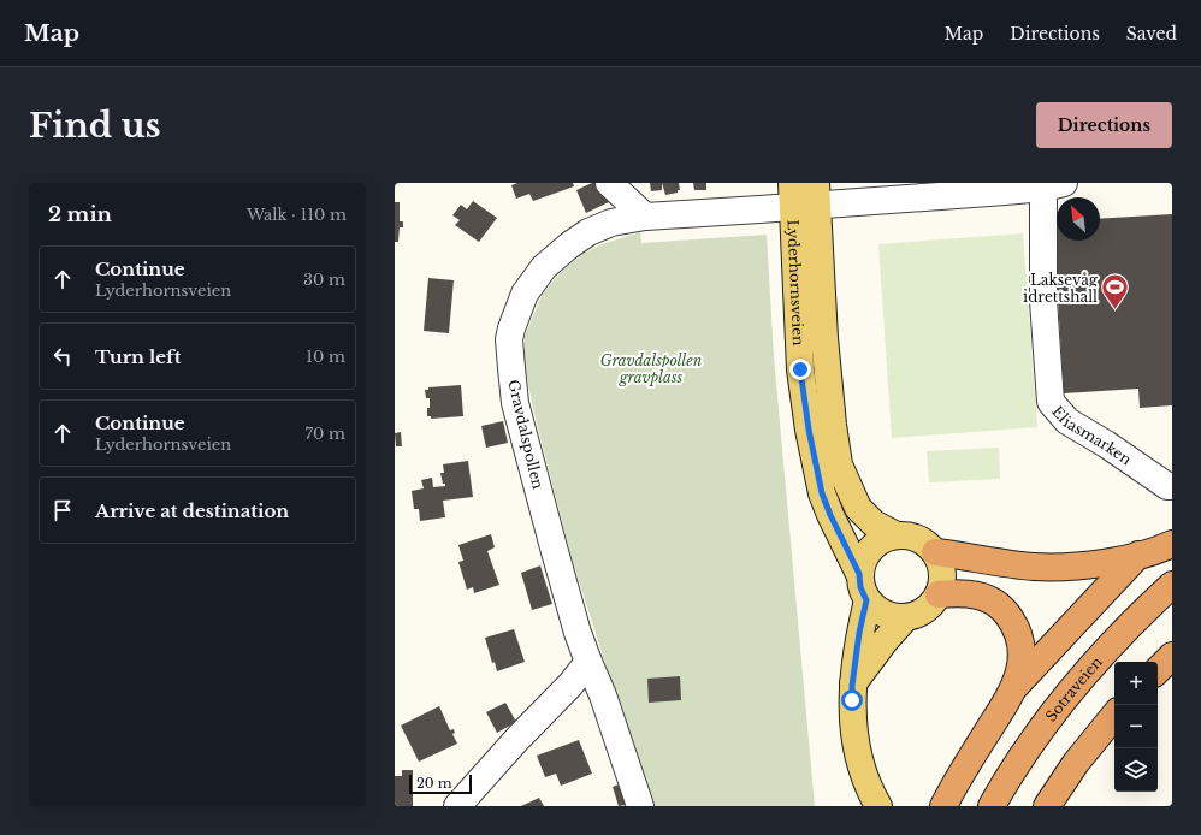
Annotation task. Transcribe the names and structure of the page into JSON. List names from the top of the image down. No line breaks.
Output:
{"streets":{"highway":["Sotraveien"],"main road":["Lyderhornsveien"],"street":["Gravdalspollen","Eliasmarken"]},"crossings":[["Lyderhornsveien","Gravdalspollen"],["Lyderhornsveien","Eliasmarken"],["Gravdalspollen","Eliasmarken"]],"parks":["Gravdalspollen gravplass"],"places":{"sports":["Laksevåg idrettshall"]},"scale_bar":"20 m","north":"top left","page":{"header":"Map","nav":["Map","Directions","Saved"],"buttons":"Directions","title":"Find us","heading":["2 min","Walk · 110 m"],"list":[["Continue","Lyderhornsveien","30 m"],["Turn left","10 m"],["Continue","Lyderhornsveien","70 m"],"Arrive at destination"],"map_buttons":["+","−"],"scale":"20 m"}}
